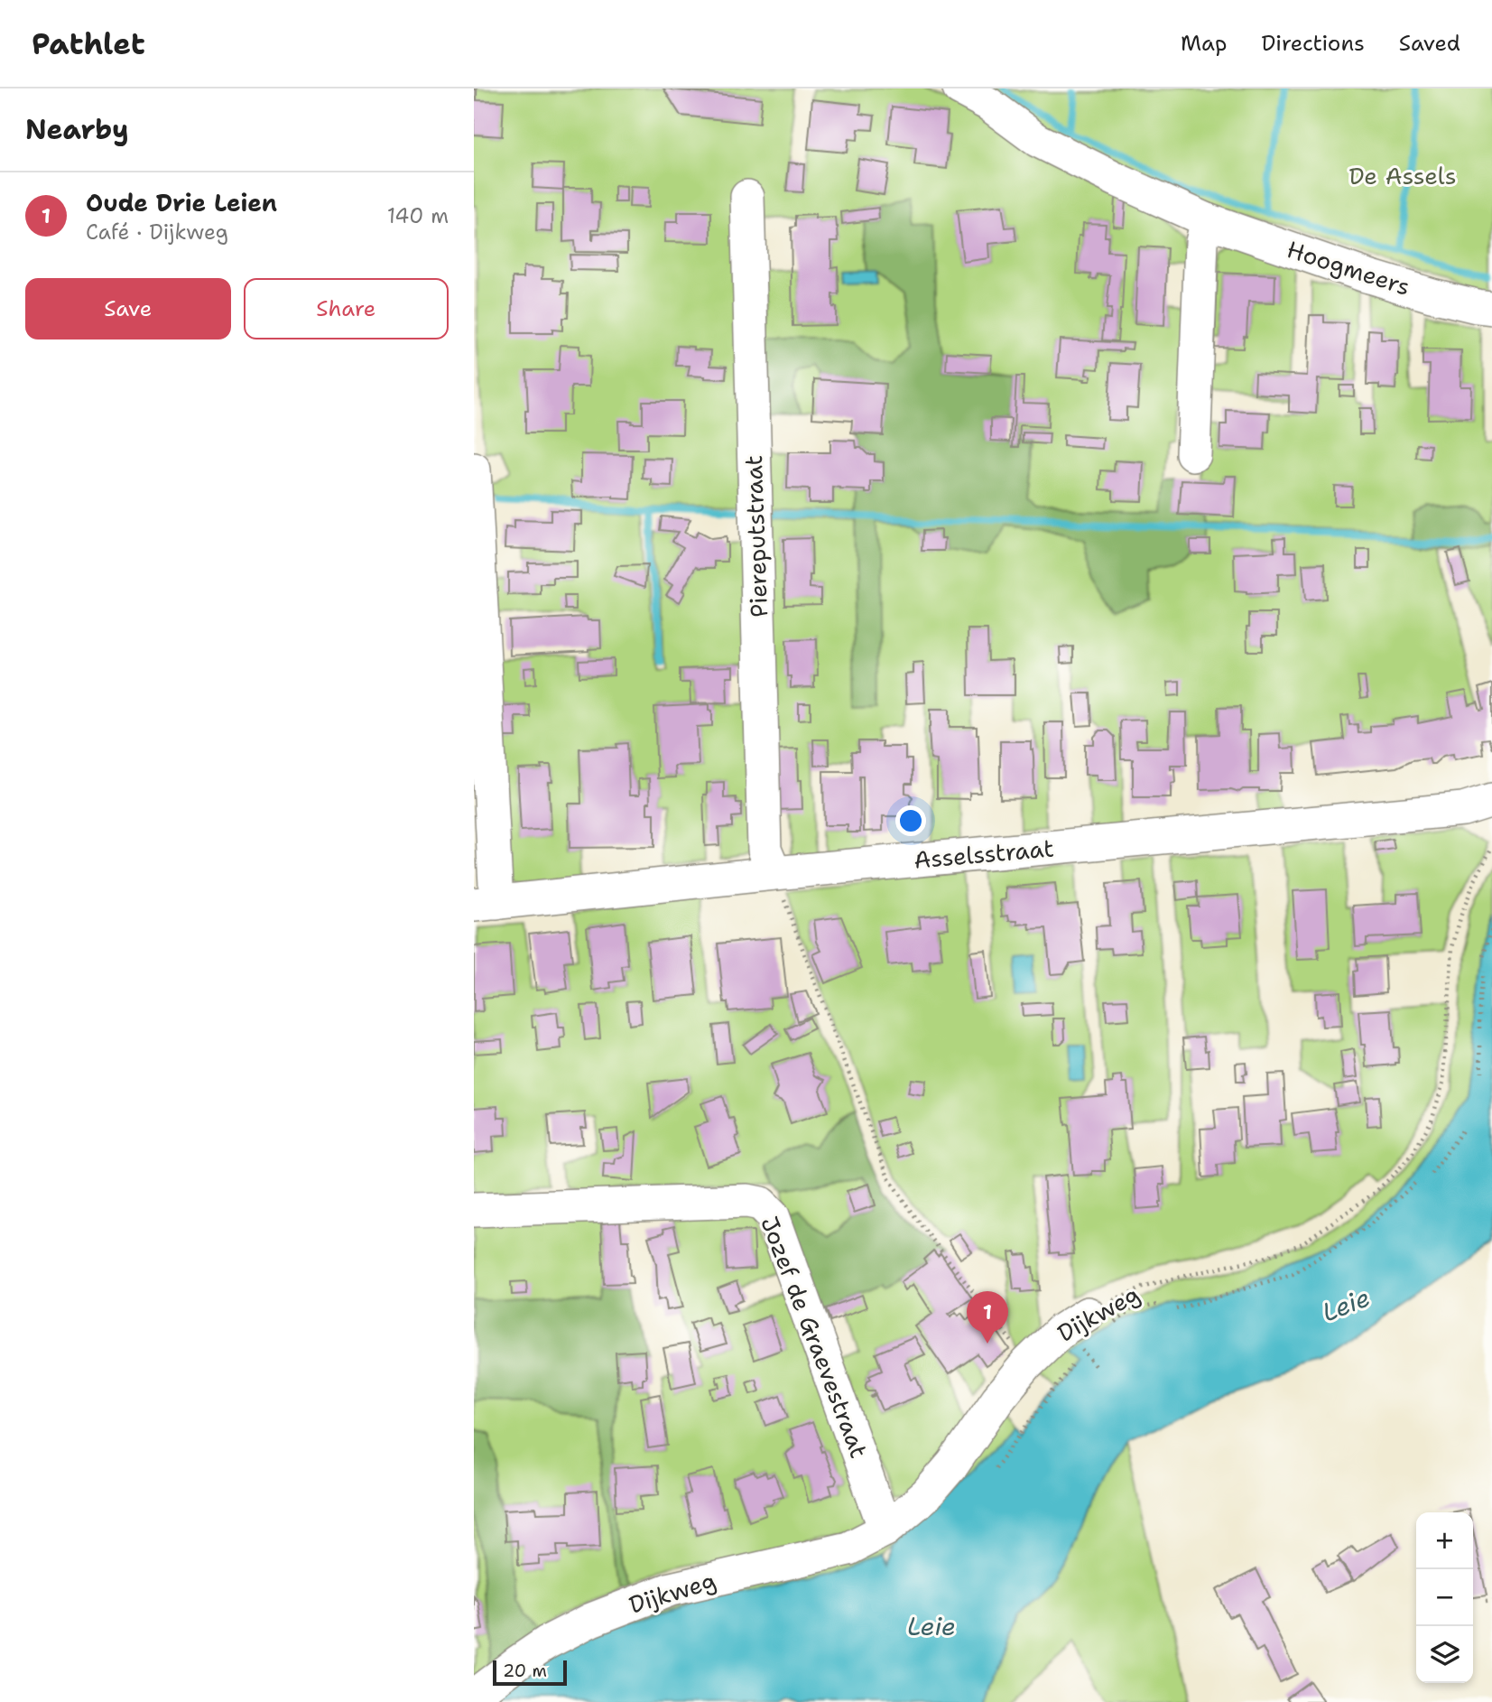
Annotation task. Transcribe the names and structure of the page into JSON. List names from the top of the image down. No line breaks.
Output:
{"streets":{"street":["Hoogmeers","Piereputstraat","Asselsstraat","Dijkweg","Jozef de Graevestraat"]},"crossings":[["Piereputstraat","Asselsstraat"],["Dijkweg","Jozef de Graevestraat"]],"water":["Leie"],"parks":["De Assels"],"scale_bar":"20 m","page":{"header":"Pathlet","nav":["Map","Directions","Saved"],"heading":"Nearby","list":[{"mark":"1","name":"Oude Drie Leien","note":"Café · Dijkweg","value":"140 m"}],"buttons":["Save","Share"],"pins":"1","map_buttons":["+","−"],"scale":"20 m"}}
